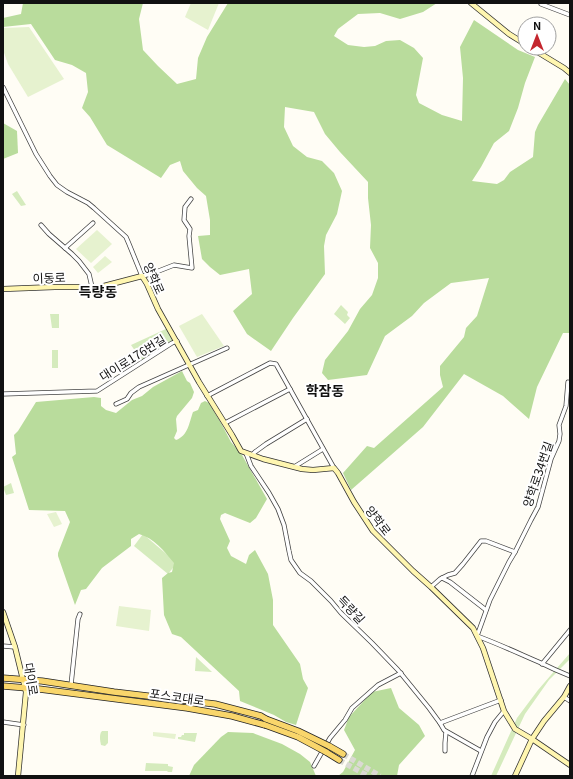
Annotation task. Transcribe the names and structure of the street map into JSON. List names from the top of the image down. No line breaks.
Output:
{"streets":{"main road":["포스코대로"],"street":["이동로","양학로","대이로176번길","양학로34번길","득량길","대이로"]},"crossings":[["이동로","양학로"],["양학로","대이로176번길"],["양학로","양학로34번길"],["양학로","득량길"],["대이로","포스코대로"]],"districts":["득량동","학잠동"],"north":"top"}
